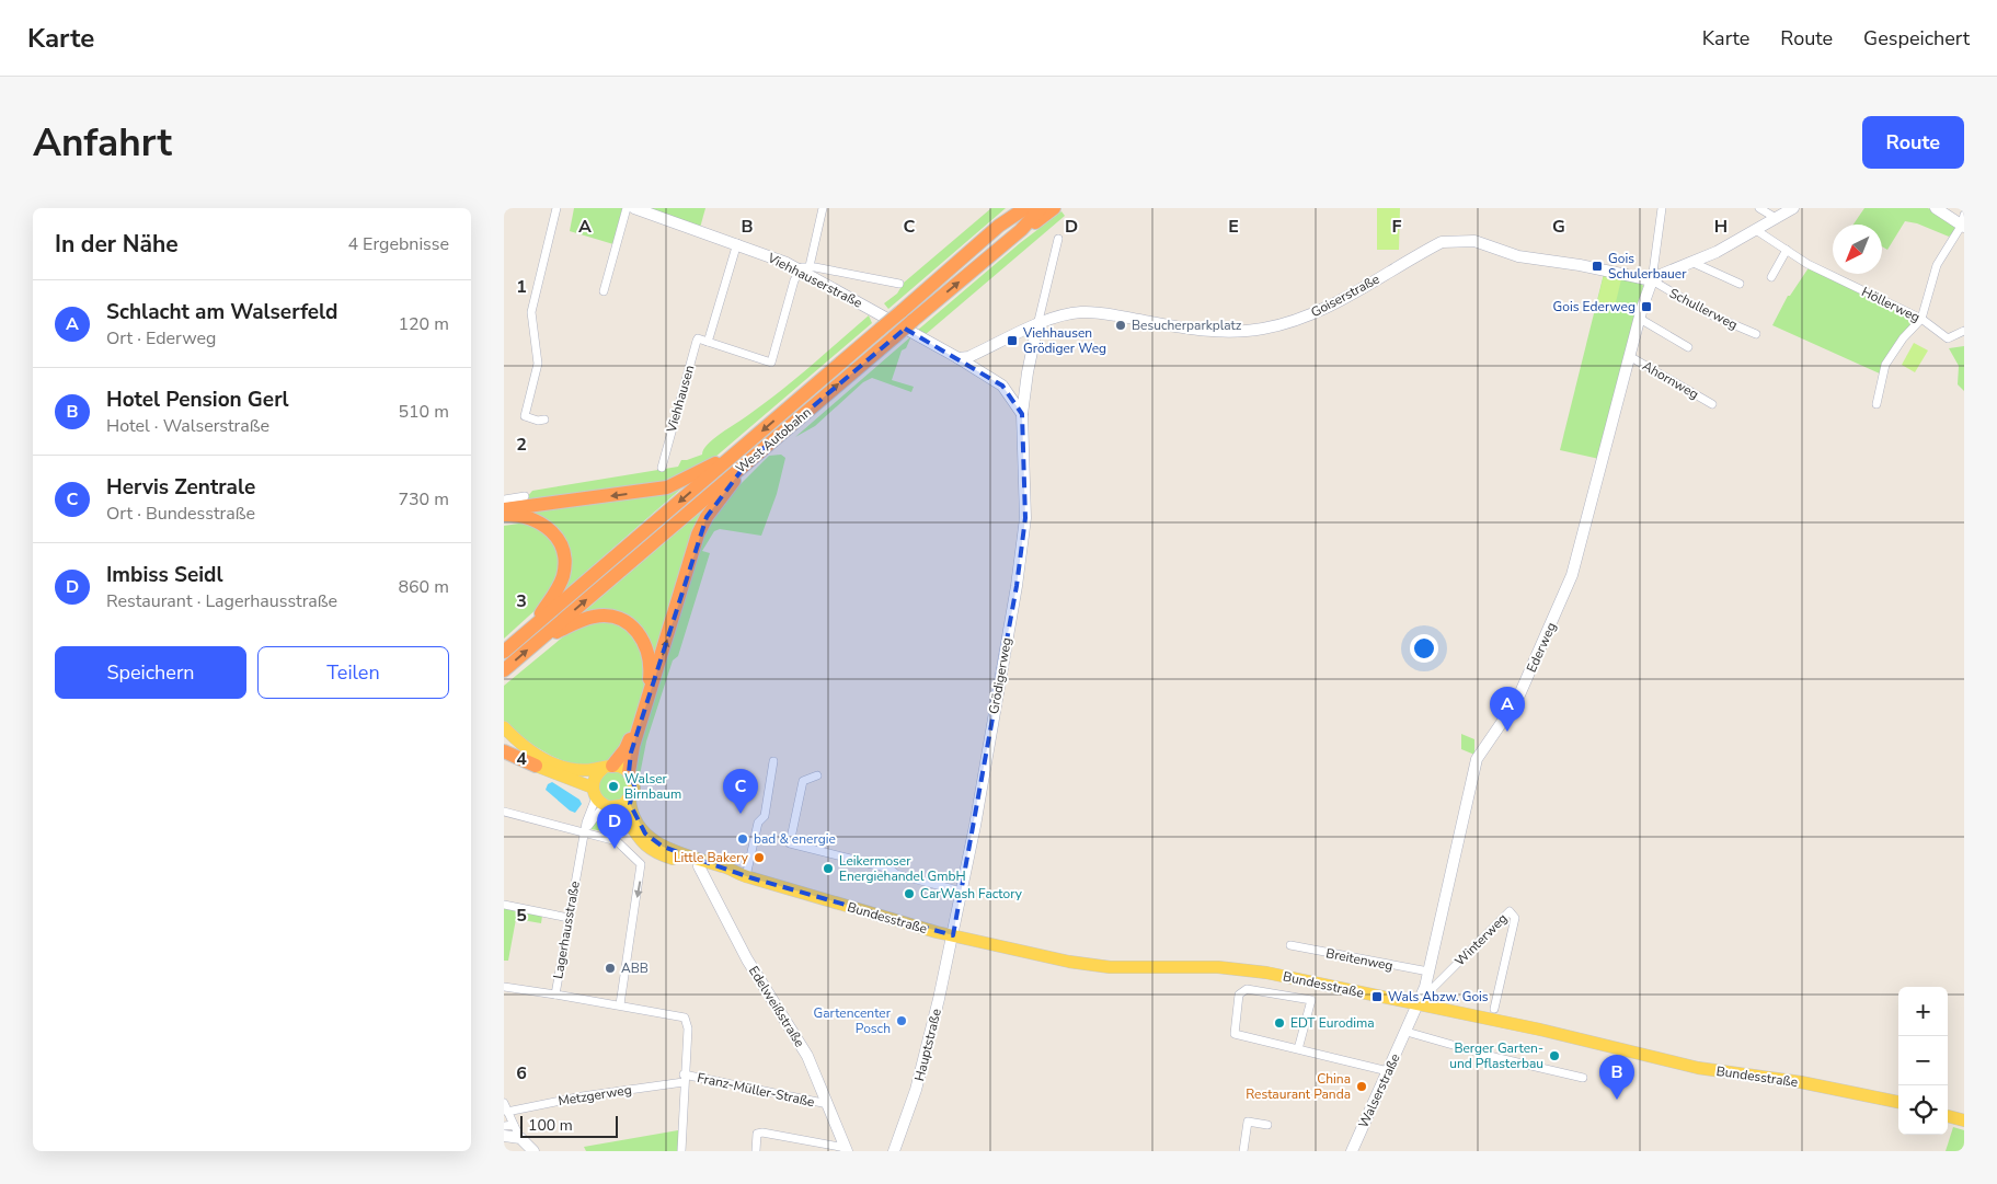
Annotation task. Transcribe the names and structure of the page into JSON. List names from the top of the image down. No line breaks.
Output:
{"streets":{"highway":["West Autobahn"],"main road":["Bundesstraße"],"street":["Viehhauserstraße","Goiserstraße","Höllerweg","Schullerweg","Ahornweg","Viehhausen","Ederweg","Grödigerweg","Lagerhausstraße","Winterweg","Breitenweg","Edelweißstraße","Hauptstraße","Franz-Müller-Straße","Walserstraße","Metzgerweg"]},"crossings":[["Viehhauserstraße","Goiserstraße"],["Goiserstraße","Schullerweg"],["Goiserstraße","Ederweg"],["Goiserstraße","Grödigerweg"],["Schullerweg","Ederweg"],["Ahornweg","Ederweg"],["Ederweg","Bundesstraße"],["Ederweg","Winterweg"],["Ederweg","Breitenweg"],["Ederweg","Walserstraße"],["Grödigerweg","Bundesstraße"],["Grödigerweg","Hauptstraße"],["Bundesstraße","Lagerhausstraße"],["Bundesstraße","Edelweißstraße"],["Bundesstraße","Hauptstraße"],["Bundesstraße","Walserstraße"],["Lagerhausstraße","Franz-Müller-Straße"],["Lagerhausstraße","Metzgerweg"],["Edelweißstraße","Franz-Müller-Straße"],["Franz-Müller-Straße","Metzgerweg"]],"places":{"transit":["Gois Schulerbauer","Gois Ederweg","Viehhausen Grödiger Weg","Wals Abzw. Gois"],"other":["Besucherparkplatz","Walser Birnbaum","bad & energie","Little Bakery","Leikermoser Energiehandel GmbH","CarWash Factory","ABB","Gartencenter Posch","EDT Eurodima","Berger Garten- und Pflasterbau","China Restaurant Panda"]},"scale_bar":"100 m","north":"bottom left","page":{"header":"Karte","nav":["Karte","Route","Gespeichert"],"buttons":["Route",["Speichern","Teilen"]],"title":"Anfahrt","heading":["In der Nähe","4 Ergebnisse"],"list":[{"mark":"A","name":"Schlacht am Walserfeld","note":"Ort · Ederweg","value":"120 m"},{"mark":"B","name":"Hotel Pension Gerl","note":"Hotel · Walserstraße","value":"510 m"},{"mark":"C","name":"Hervis Zentrale","note":"Ort · Bundesstraße","value":"730 m"},{"mark":"D","name":"Imbiss Seidl","note":"Restaurant · Lagerhausstraße","value":"860 m"}],"pins":["A","C","D","B"],"map_buttons":["+","−"],"scale":"100 m"},"grid":{"columns":["A","B","C","D","E","F","G","H"],"rows":["1","2","3","4","5","6"]}}
